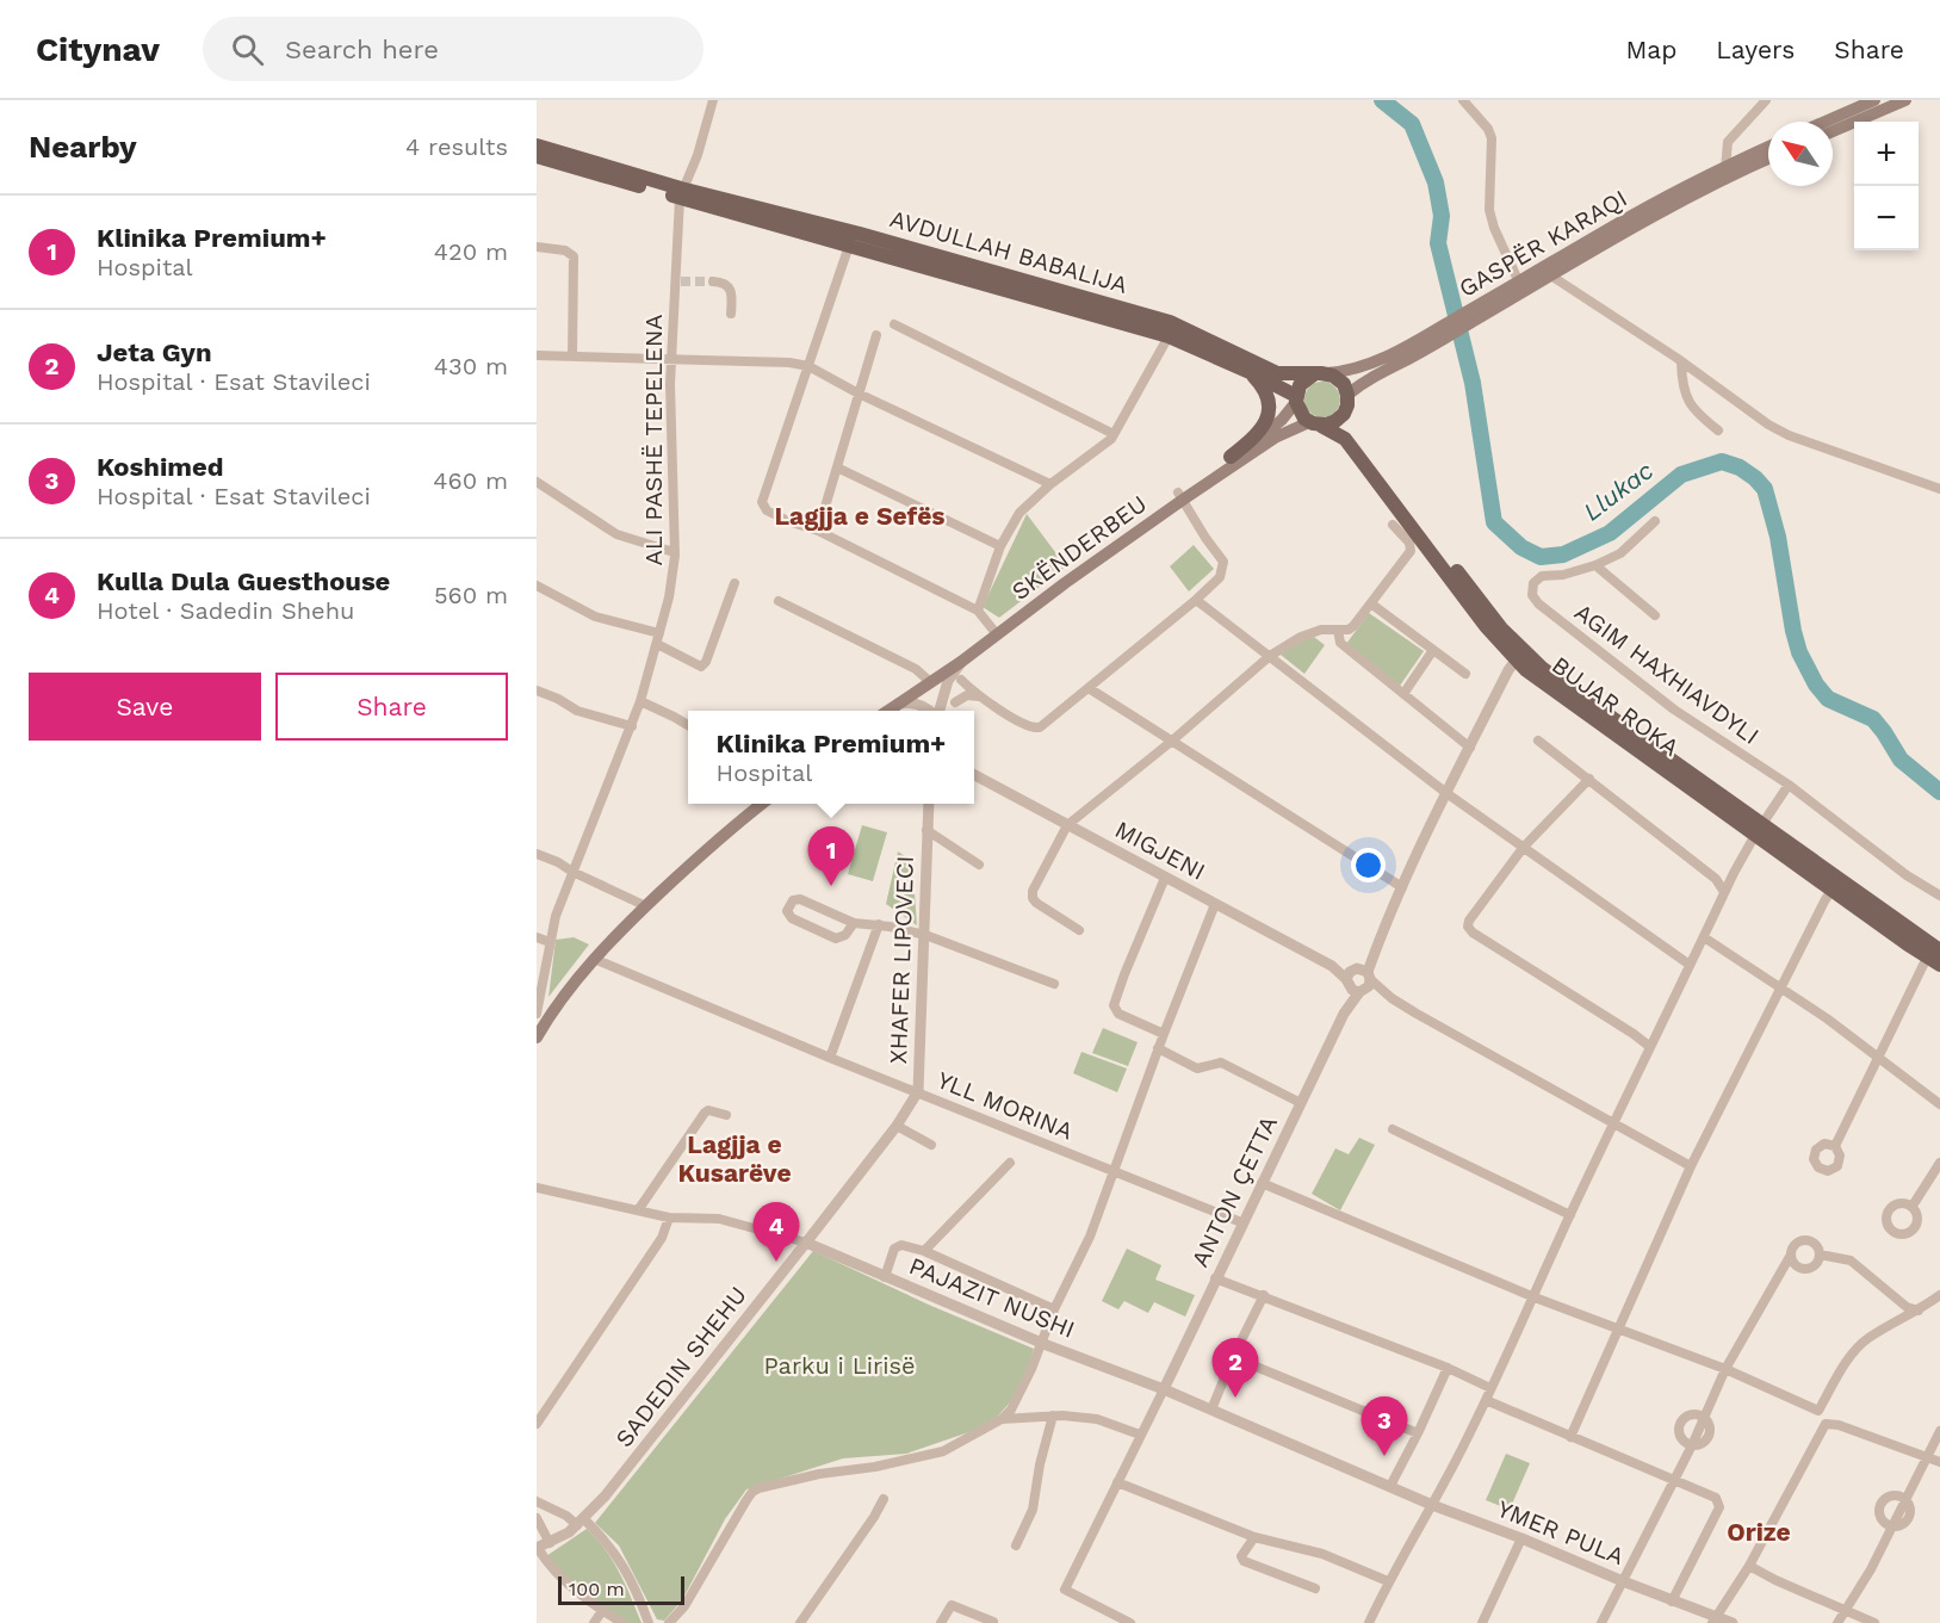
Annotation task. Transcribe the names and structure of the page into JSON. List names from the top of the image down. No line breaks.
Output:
{"streets":{"main road":["GASPËR KARAQI","AVDULLAH BABALIJA","SKËNDERBEU","BUJAR ROKA"],"street":["ALI PASHË TEPELENA","AGIM HAXHIAVDYLI","MIGJENI","XHAFER LIPOVECI","YLL MORINA","ANTON ÇETTA","PAJAZIT NUSHI","SADEDIN SHEHU","YMER PULA"]},"crossings":[["GASPËR KARAQI","AVDULLAH BABALIJA"],["GASPËR KARAQI","SKËNDERBEU"],["GASPËR KARAQI","BUJAR ROKA"],["AVDULLAH BABALIJA","ALI PASHË TEPELENA"],["AVDULLAH BABALIJA","SKËNDERBEU"],["AVDULLAH BABALIJA","BUJAR ROKA"],["SKËNDERBEU","BUJAR ROKA"],["BUJAR ROKA","ANTON ÇETTA"],["MIGJENI","ANTON ÇETTA"],["XHAFER LIPOVECI","YLL MORINA"],["XHAFER LIPOVECI","SADEDIN SHEHU"],["YLL MORINA","ANTON ÇETTA"],["YLL MORINA","SADEDIN SHEHU"],["ANTON ÇETTA","PAJAZIT NUSHI"],["PAJAZIT NUSHI","SADEDIN SHEHU"],["PAJAZIT NUSHI","YMER PULA"]],"districts":["Lagjja e Sefës","Lagjja e Kusarëve","Orize"],"water":["Llukac"],"parks":["Parku i Lirisë"],"scale_bar":"100 m","north":"top left","page":{"header":"Citynav","search":"Search here","nav":["Map","Layers","Share"],"heading":["Nearby","4 results"],"map_buttons":["+","−"],"list":[{"mark":"1","name":"Klinika Premium+","note":"Hospital","value":"420 m"},{"mark":"2","name":"Jeta Gyn","note":"Hospital · Esat Stavileci","value":"430 m"},{"mark":"3","name":"Koshimed","note":"Hospital · Esat Stavileci","value":"460 m"},{"mark":"4","name":"Kulla Dula Guesthouse","note":"Hotel · Sadedin Shehu","value":"560 m"}],"buttons":["Save","Share"],"popup":["Klinika Premium+","Hospital"],"pins":["1","4","2","3"],"scale":"100 m"}}
